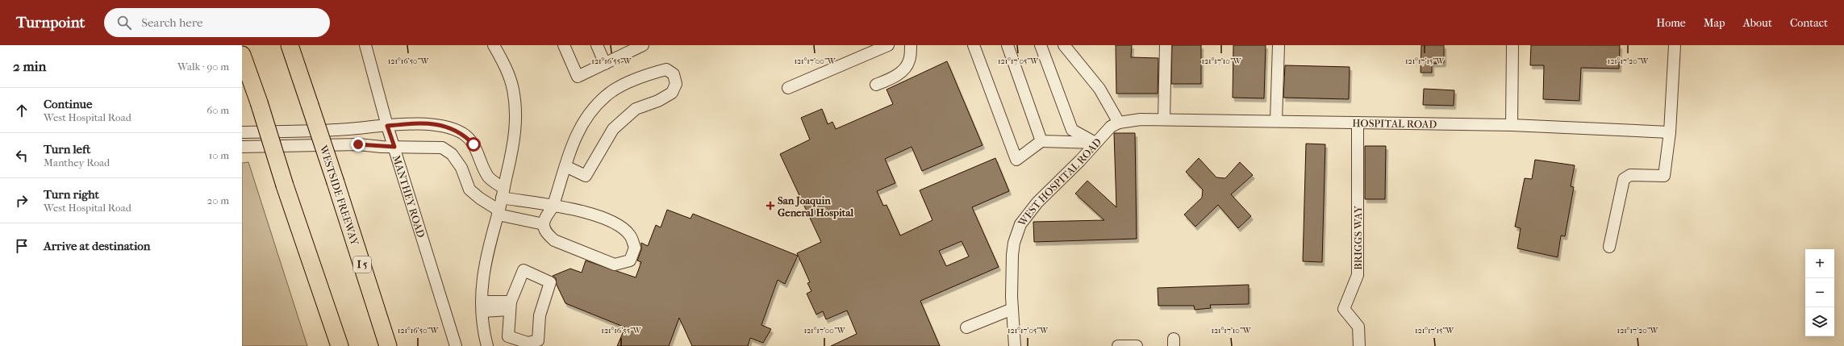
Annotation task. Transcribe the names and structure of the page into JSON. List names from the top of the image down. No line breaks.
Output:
{"streets":{"highway":["WESTSIDE FREEWAY","I 5"],"street":["HOSPITAL ROAD","WEST HOSPITAL ROAD","MANTHEY ROAD","BRIGGS WAY"]},"crossings":[["HOSPITAL ROAD","WEST HOSPITAL ROAD"],["HOSPITAL ROAD","BRIGGS WAY"]],"places":{"health":["San Joaquin General Hospital"]},"page":{"header":"Turnpoint","search":"Search here","nav":["Home","Map","About","Contact"],"heading":["2 min","Walk · 90 m"],"list":[["Continue","West Hospital Road","60 m"],["Turn left","Manthey Road","10 m"],["Turn right","West Hospital Road","20 m"],"Arrive at destination"],"map_buttons":["+","−"]},"coordinates":["121°16'50\"W","121°16'55\"W","121°17'00\"W","121°17'05\"W","121°17'10\"W","121°17'15\"W","121°17'20\"W"]}
